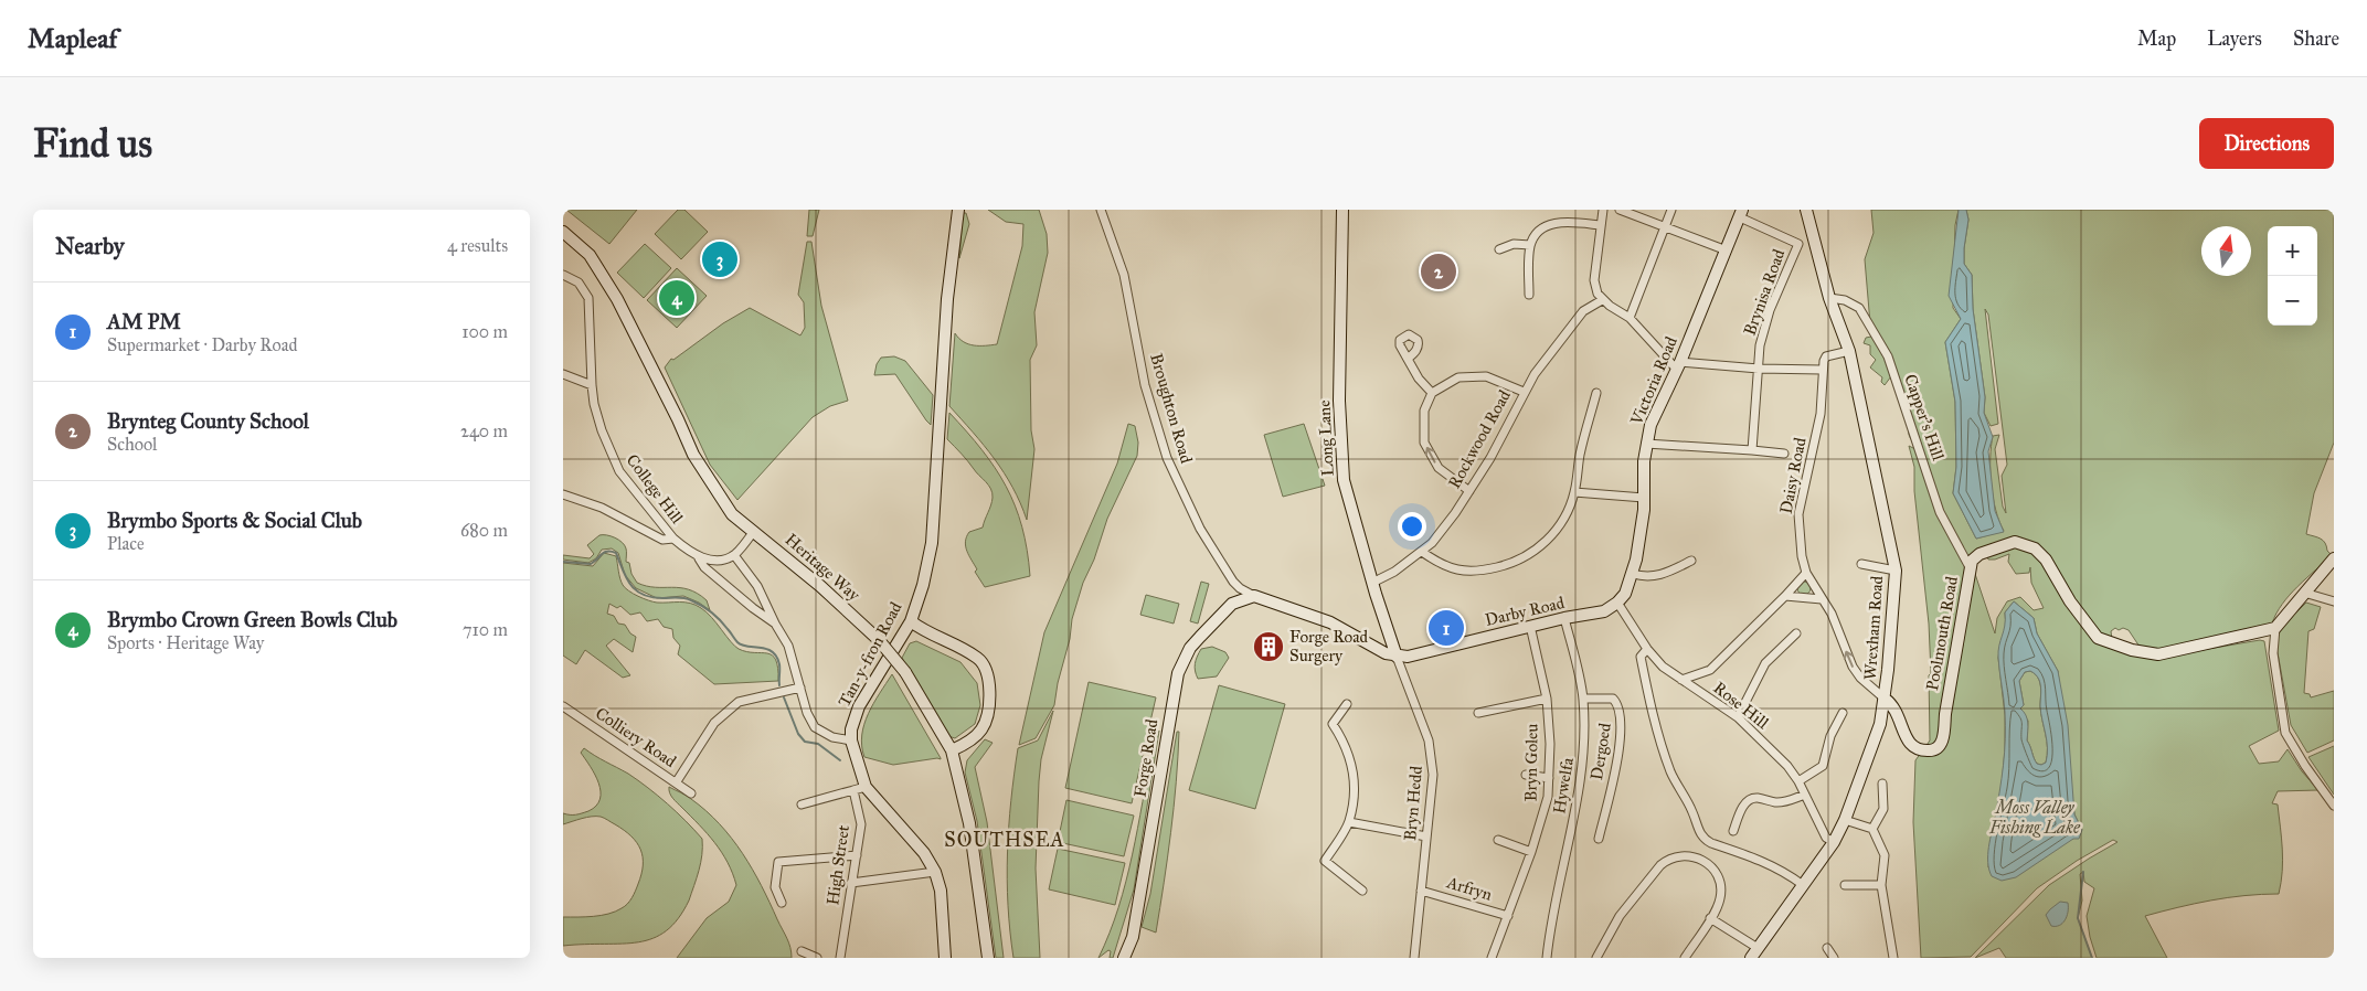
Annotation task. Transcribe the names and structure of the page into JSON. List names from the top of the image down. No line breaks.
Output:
{"streets":{"street":["Brynisa Road","Victoria Road","Broughton Road","Capper's Hill","Long Lane","Rockwood Road","Daisy Road","College Hill","Heritage Way","Darby Road","Wrexham Road","Poolmouth Road","Tan-y-fron Road","Rose Hill","Colliery Road","Dergoed","Forge Road","Bryn Goleu","Hywelfa","Bryn Hedd","High Street","Arfryn"]},"crossings":[["Brynisa Road","Victoria Road"],["Victoria Road","Darby Road"],["Victoria Road","Rose Hill"],["Broughton Road","Darby Road"],["Broughton Road","Forge Road"],["Capper's Hill","Wrexham Road"],["Capper's Hill","Poolmouth Road"],["Long Lane","Rockwood Road"],["Long Lane","Darby Road"],["Long Lane","Bryn Hedd"],["Daisy Road","Wrexham Road"],["Daisy Road","Poolmouth Road"],["Darby Road","Rose Hill"],["Darby Road","Forge Road"],["Darby Road","Bryn Goleu"],["Darby Road","Hywelfa"],["Darby Road","Bryn Hedd"],["Wrexham Road","Poolmouth Road"],["Wrexham Road","Rose Hill"],["Dergoed","Hywelfa"],["Bryn Goleu","Arfryn"],["Bryn Hedd","Arfryn"]],"districts":["SOUTHSEA"],"water":["Moss Valley Fishing Lake"],"places":{"building":["Forge Road Surgery"]},"north":"top","page":{"header":"Mapleaf","nav":["Map","Layers","Share"],"buttons":"Directions","title":"Find us","heading":["Nearby","4 results"],"map_buttons":["+","−"],"pins":["3","2","4","1"],"list":[{"mark":"1","name":"AM PM","note":"Supermarket · Darby Road","value":"100 m"},{"mark":"2","name":"Brynteg County School","note":"School","value":"240 m"},{"mark":"3","name":"Brymbo Sports & Social Club","note":"Place","value":"680 m"},{"mark":"4","name":"Brymbo Crown Green Bowls Club","note":"Sports · Heritage Way","value":"710 m"}]}}
